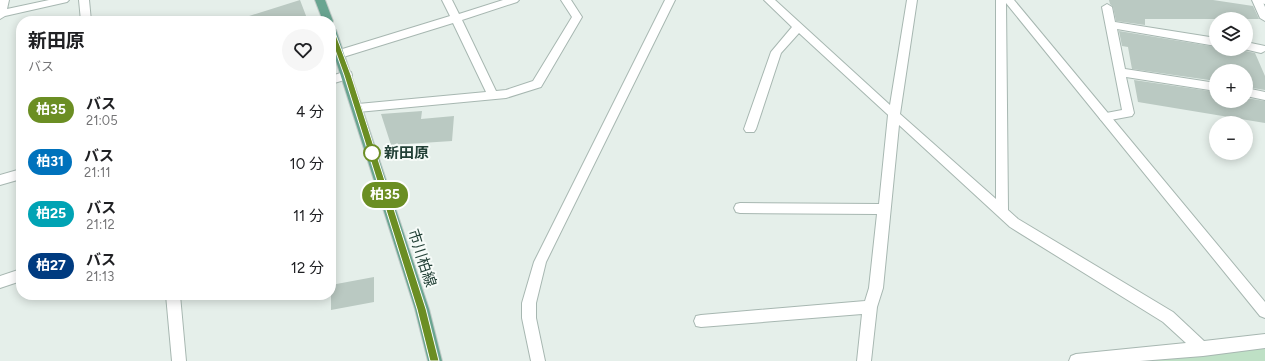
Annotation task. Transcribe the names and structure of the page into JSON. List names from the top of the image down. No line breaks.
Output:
{"streets":{"main road":["市川柏線"]},"places":["新田原"],"lines":["bus line 柏35"],"page":{"on_map":"柏35","map_buttons":["+","−"],"heading":["新田原","バス"],"list":[{"mark":"柏35","name":"バス","note":"21:05","value":"4 分"},{"mark":"柏31","name":"バス","note":"21:11","value":"10 分"},{"mark":"柏25","name":"バス","note":"21:12","value":"11 分"},{"mark":"柏27","name":"バス","note":"21:13","value":"12 分"}]}}
